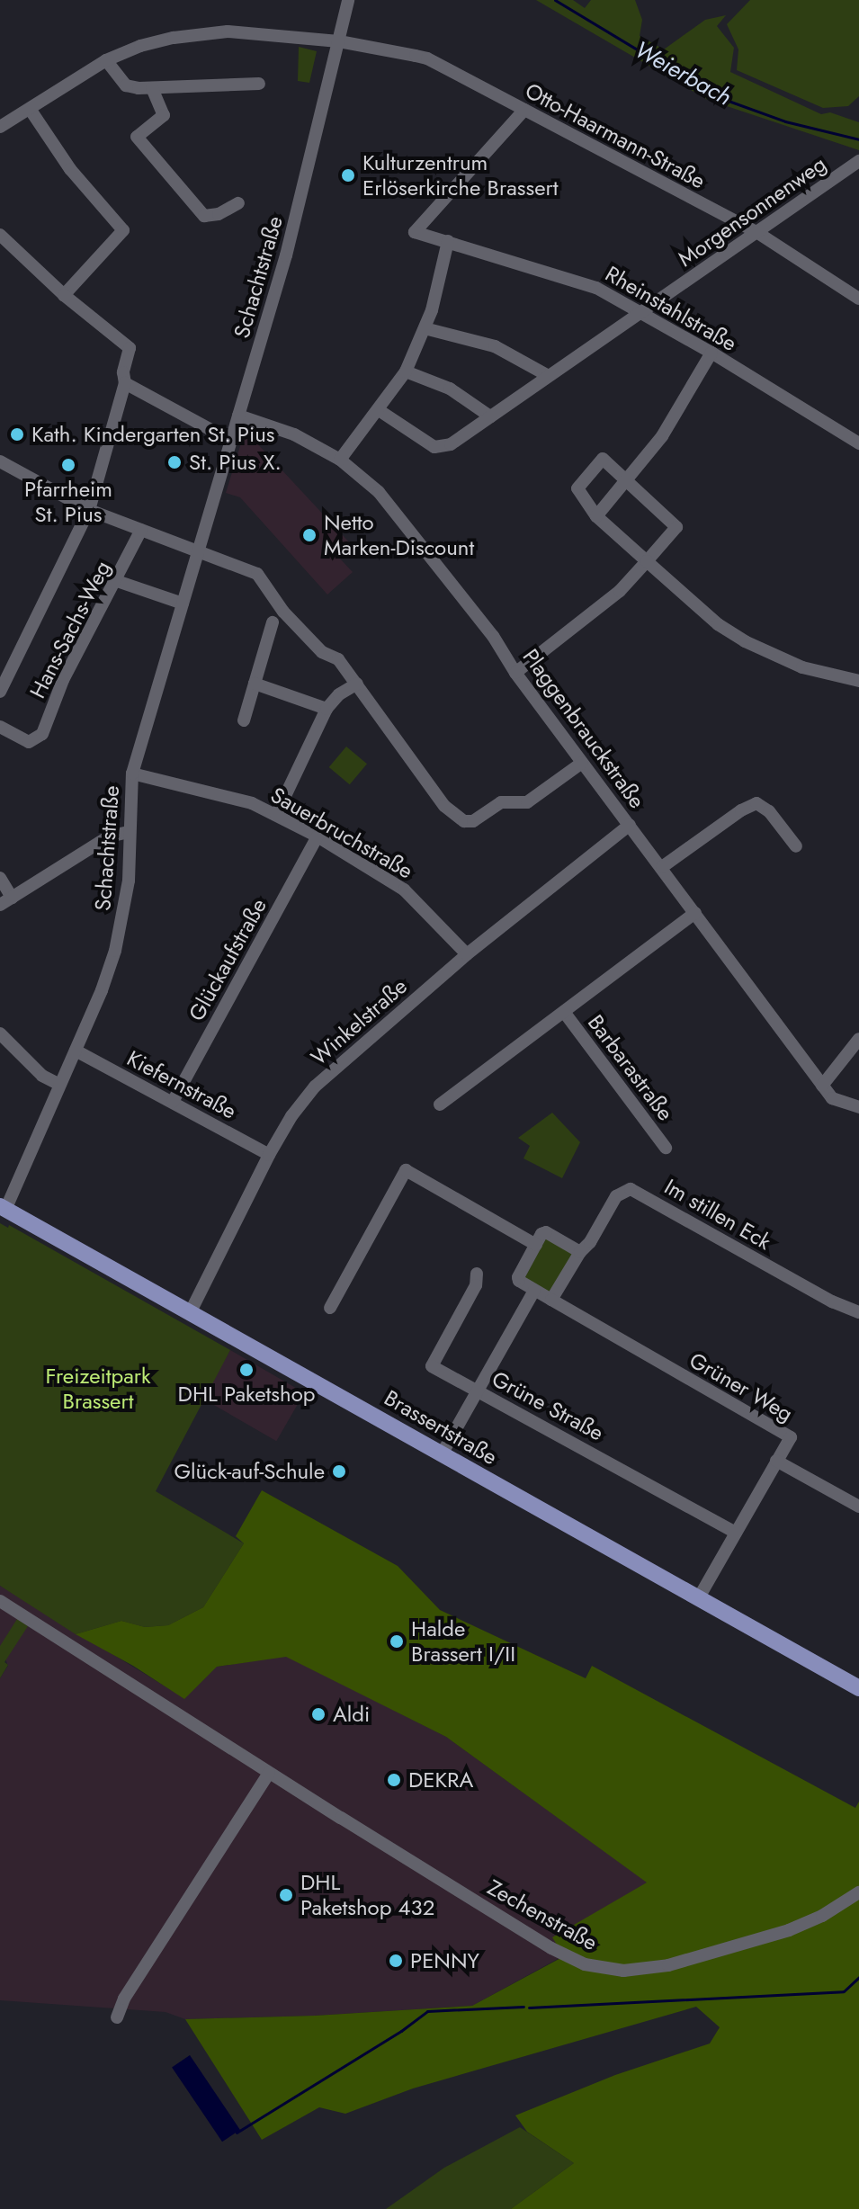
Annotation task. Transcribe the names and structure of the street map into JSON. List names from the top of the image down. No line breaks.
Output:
{"streets":{"main road":["Brassertstraße"],"street":["Otto-Haarmann-Straße","Morgensonnenweg","Schachtstraße","Rheinstahlstraße","Hans-Sachs-Weg","Plaggenbrauckstraße","Sauerbruchstraße","Glückaufstraße","Winkelstraße","Barbarastraße","Kiefernstraße","Im stillen Eck","Grüner Weg","Grüne Straße","Zechenstraße"]},"crossings":[["Otto-Haarmann-Straße","Morgensonnenweg"],["Otto-Haarmann-Straße","Schachtstraße"],["Otto-Haarmann-Straße","Rheinstahlstraße"],["Morgensonnenweg","Rheinstahlstraße"],["Schachtstraße","Plaggenbrauckstraße"],["Schachtstraße","Sauerbruchstraße"],["Schachtstraße","Kiefernstraße"],["Schachtstraße","Brassertstraße"],["Plaggenbrauckstraße","Winkelstraße"],["Plaggenbrauckstraße","Barbarastraße"],["Sauerbruchstraße","Glückaufstraße"],["Sauerbruchstraße","Winkelstraße"],["Glückaufstraße","Kiefernstraße"],["Winkelstraße","Kiefernstraße"],["Winkelstraße","Brassertstraße"],["Grüner Weg","Grüne Straße"],["Grüner Weg","Brassertstraße"]],"water":["Weierbach"],"parks":["Freizeitpark Brassert"],"places":["Kulturzentrum Erlöserkirche Brassert","Kath. Kindergarten St. Pius","St. Pius X.","Pfarrheim St. Pius","Netto Marken-Discount","DHL Paketshop","Glück-auf-Schule","Halde Brassert I/II","Aldi","DEKRA","DHL Paketshop 432","PENNY"]}
